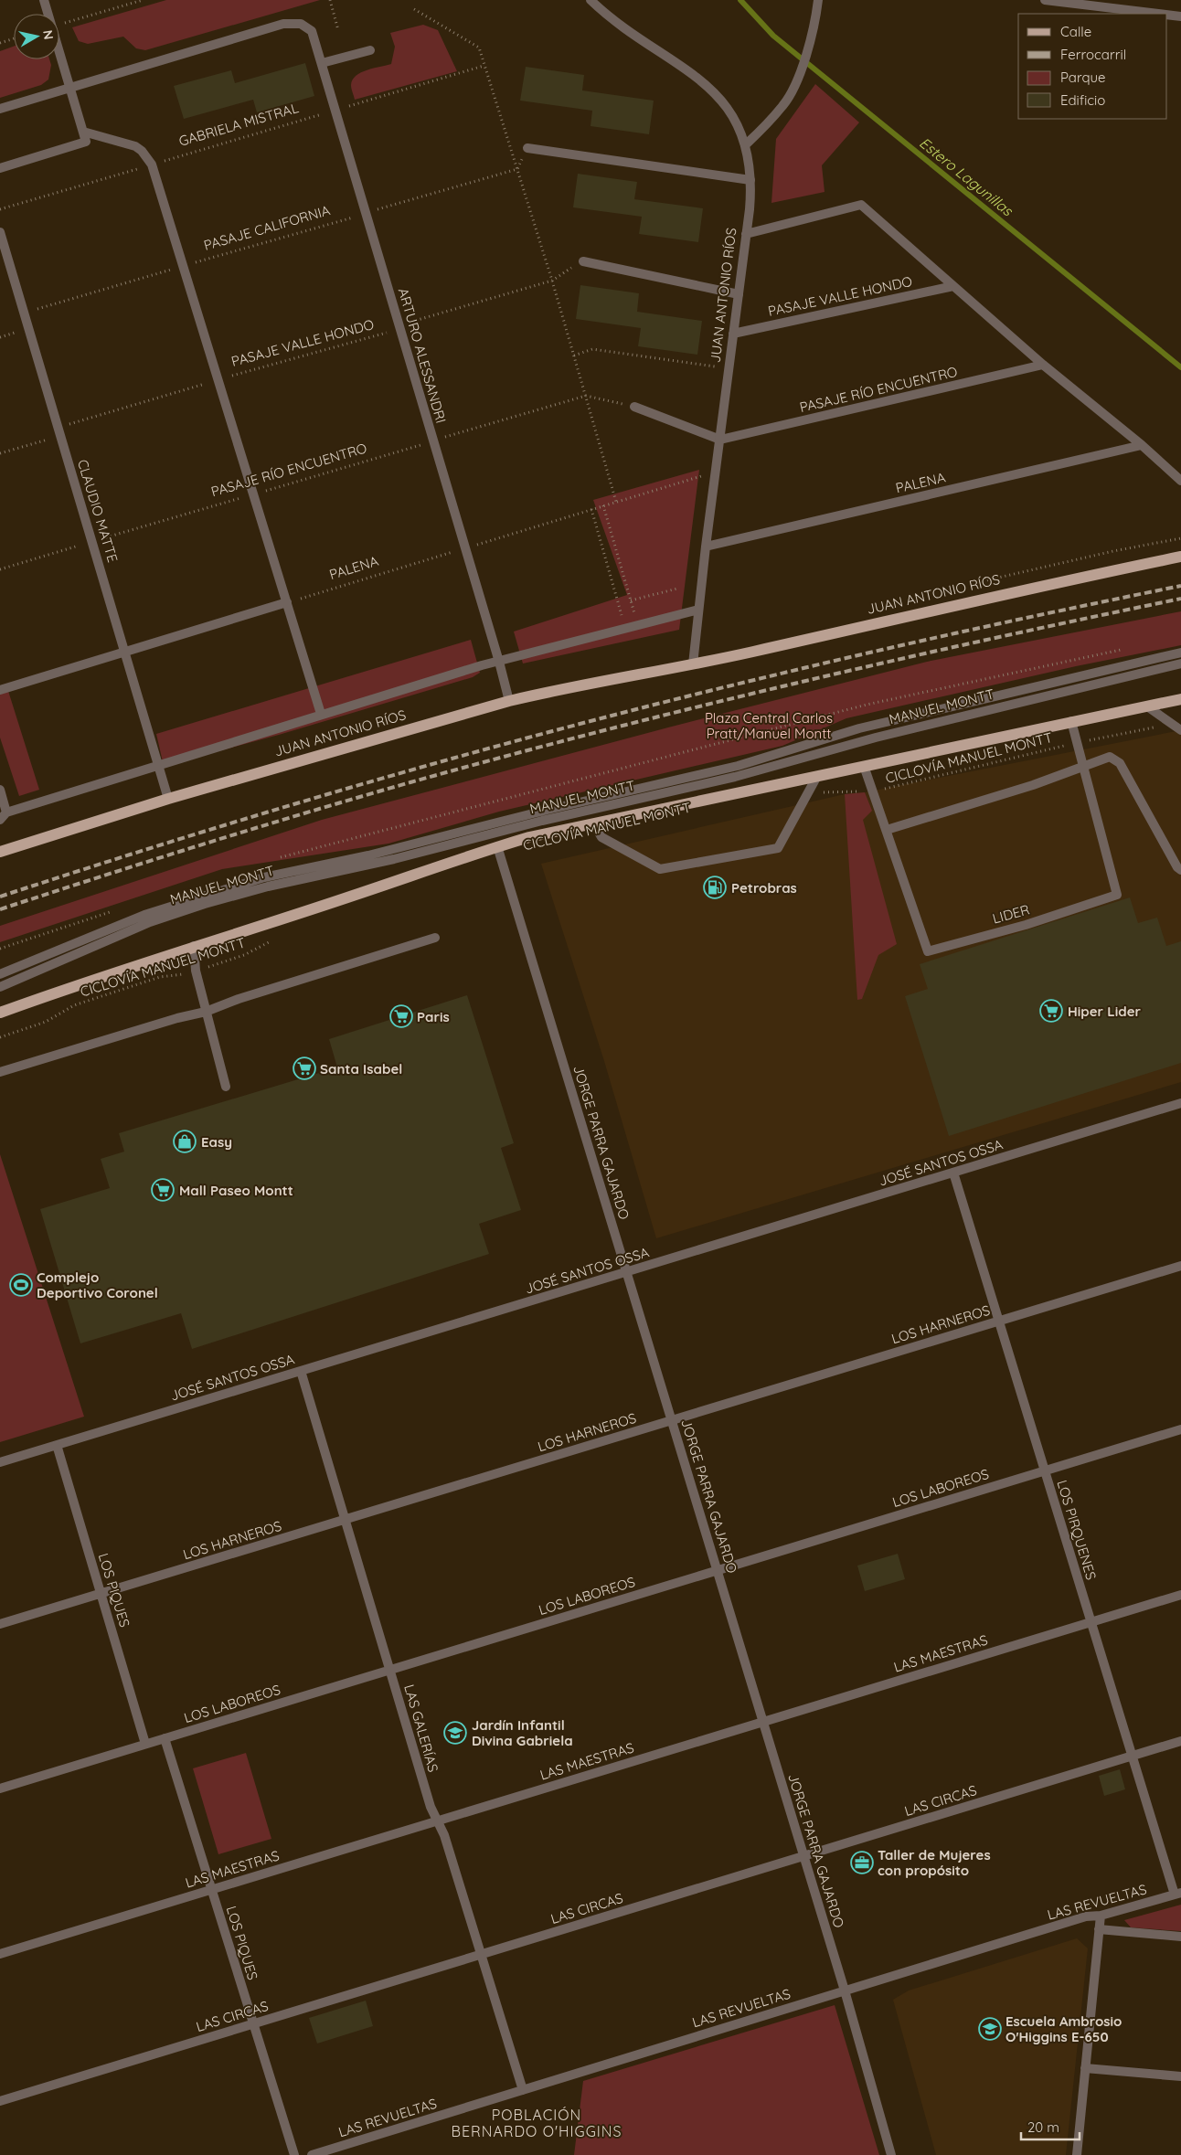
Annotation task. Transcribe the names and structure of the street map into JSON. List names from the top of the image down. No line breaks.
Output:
{"streets":{"main road":["JUAN ANTONIO RÍOS","MANUEL MONTT"],"street":["PASAJE VALLE HONDO","ARTURO ALESSANDRI","PASAJE RÍO ENCUENTRO","PALENA","CLAUDIO MATTE","LIDER","JORGE PARRA GAJARDO","JOSÉ SANTOS OSSA","LOS HARNEROS","LOS LABOREOS","LOS PIRQUENES","LOS PIQUES","LAS MAESTRAS","LAS GALERÍAS","LAS CIRCAS","LAS REVUELTAS"],"path":["GABRIELA MISTRAL","PASAJE CALIFORNIA","CICLOVÍA MANUEL MONTT"]},"crossings":[["GABRIELA MISTRAL","ARTURO ALESSANDRI"],["PASAJE CALIFORNIA","ARTURO ALESSANDRI"],["PASAJE CALIFORNIA","CLAUDIO MATTE"],["JUAN ANTONIO RÍOS","PASAJE VALLE HONDO"],["JUAN ANTONIO RÍOS","ARTURO ALESSANDRI"],["JUAN ANTONIO RÍOS","PASAJE RÍO ENCUENTRO"],["JUAN ANTONIO RÍOS","PALENA"],["JUAN ANTONIO RÍOS","CLAUDIO MATTE"],["PASAJE VALLE HONDO","ARTURO ALESSANDRI"],["PASAJE VALLE HONDO","CLAUDIO MATTE"],["ARTURO ALESSANDRI","PASAJE RÍO ENCUENTRO"],["ARTURO ALESSANDRI","PALENA"],["PASAJE RÍO ENCUENTRO","CLAUDIO MATTE"],["MANUEL MONTT","LIDER"],["MANUEL MONTT","JORGE PARRA GAJARDO"],["CICLOVÍA MANUEL MONTT","LIDER"],["JORGE PARRA GAJARDO","JOSÉ SANTOS OSSA"],["JORGE PARRA GAJARDO","LOS HARNEROS"],["JORGE PARRA GAJARDO","LOS LABOREOS"],["JORGE PARRA GAJARDO","LAS MAESTRAS"],["JORGE PARRA GAJARDO","LAS CIRCAS"],["JORGE PARRA GAJARDO","LAS REVUELTAS"],["JOSÉ SANTOS OSSA","LOS PIRQUENES"],["JOSÉ SANTOS OSSA","LOS PIQUES"],["JOSÉ SANTOS OSSA","LAS GALERÍAS"],["LOS HARNEROS","LOS PIRQUENES"],["LOS HARNEROS","LOS PIQUES"],["LOS HARNEROS","LAS GALERÍAS"],["LOS LABOREOS","LOS PIRQUENES"],["LOS LABOREOS","LOS PIQUES"],["LOS LABOREOS","LAS GALERÍAS"],["LOS PIRQUENES","LAS MAESTRAS"],["LOS PIRQUENES","LAS CIRCAS"],["LOS PIRQUENES","LAS REVUELTAS"],["LOS PIQUES","LAS MAESTRAS"],["LOS PIQUES","LAS CIRCAS"],["LAS MAESTRAS","LAS GALERÍAS"],["LAS GALERÍAS","LAS CIRCAS"],["LAS GALERÍAS","LAS REVUELTAS"]],"districts":["POBLACIÓN BERNARDO O'HIGGINS"],"water":["Estero Lagunillas"],"parks":["Plaza Central Carlos Pratt/Manuel Montt"],"places":{"fuel station":["Petrobras"],"supermarket":["Hiper Lider","Paris","Santa Isabel","Mall Paseo Montt"],"shop":["Easy"],"sports":["Complejo Deportivo Coronel"],"school or university":["Jardín Infantil Divina Gabriela","Escuela Ambrosio O'Higgins E-650"],"office":["Taller de Mujeres con propósito"]},"legend":["Calle","Ferrocarril","Parque","Edificio"],"scale_bar":"20 m","north":"right"}
